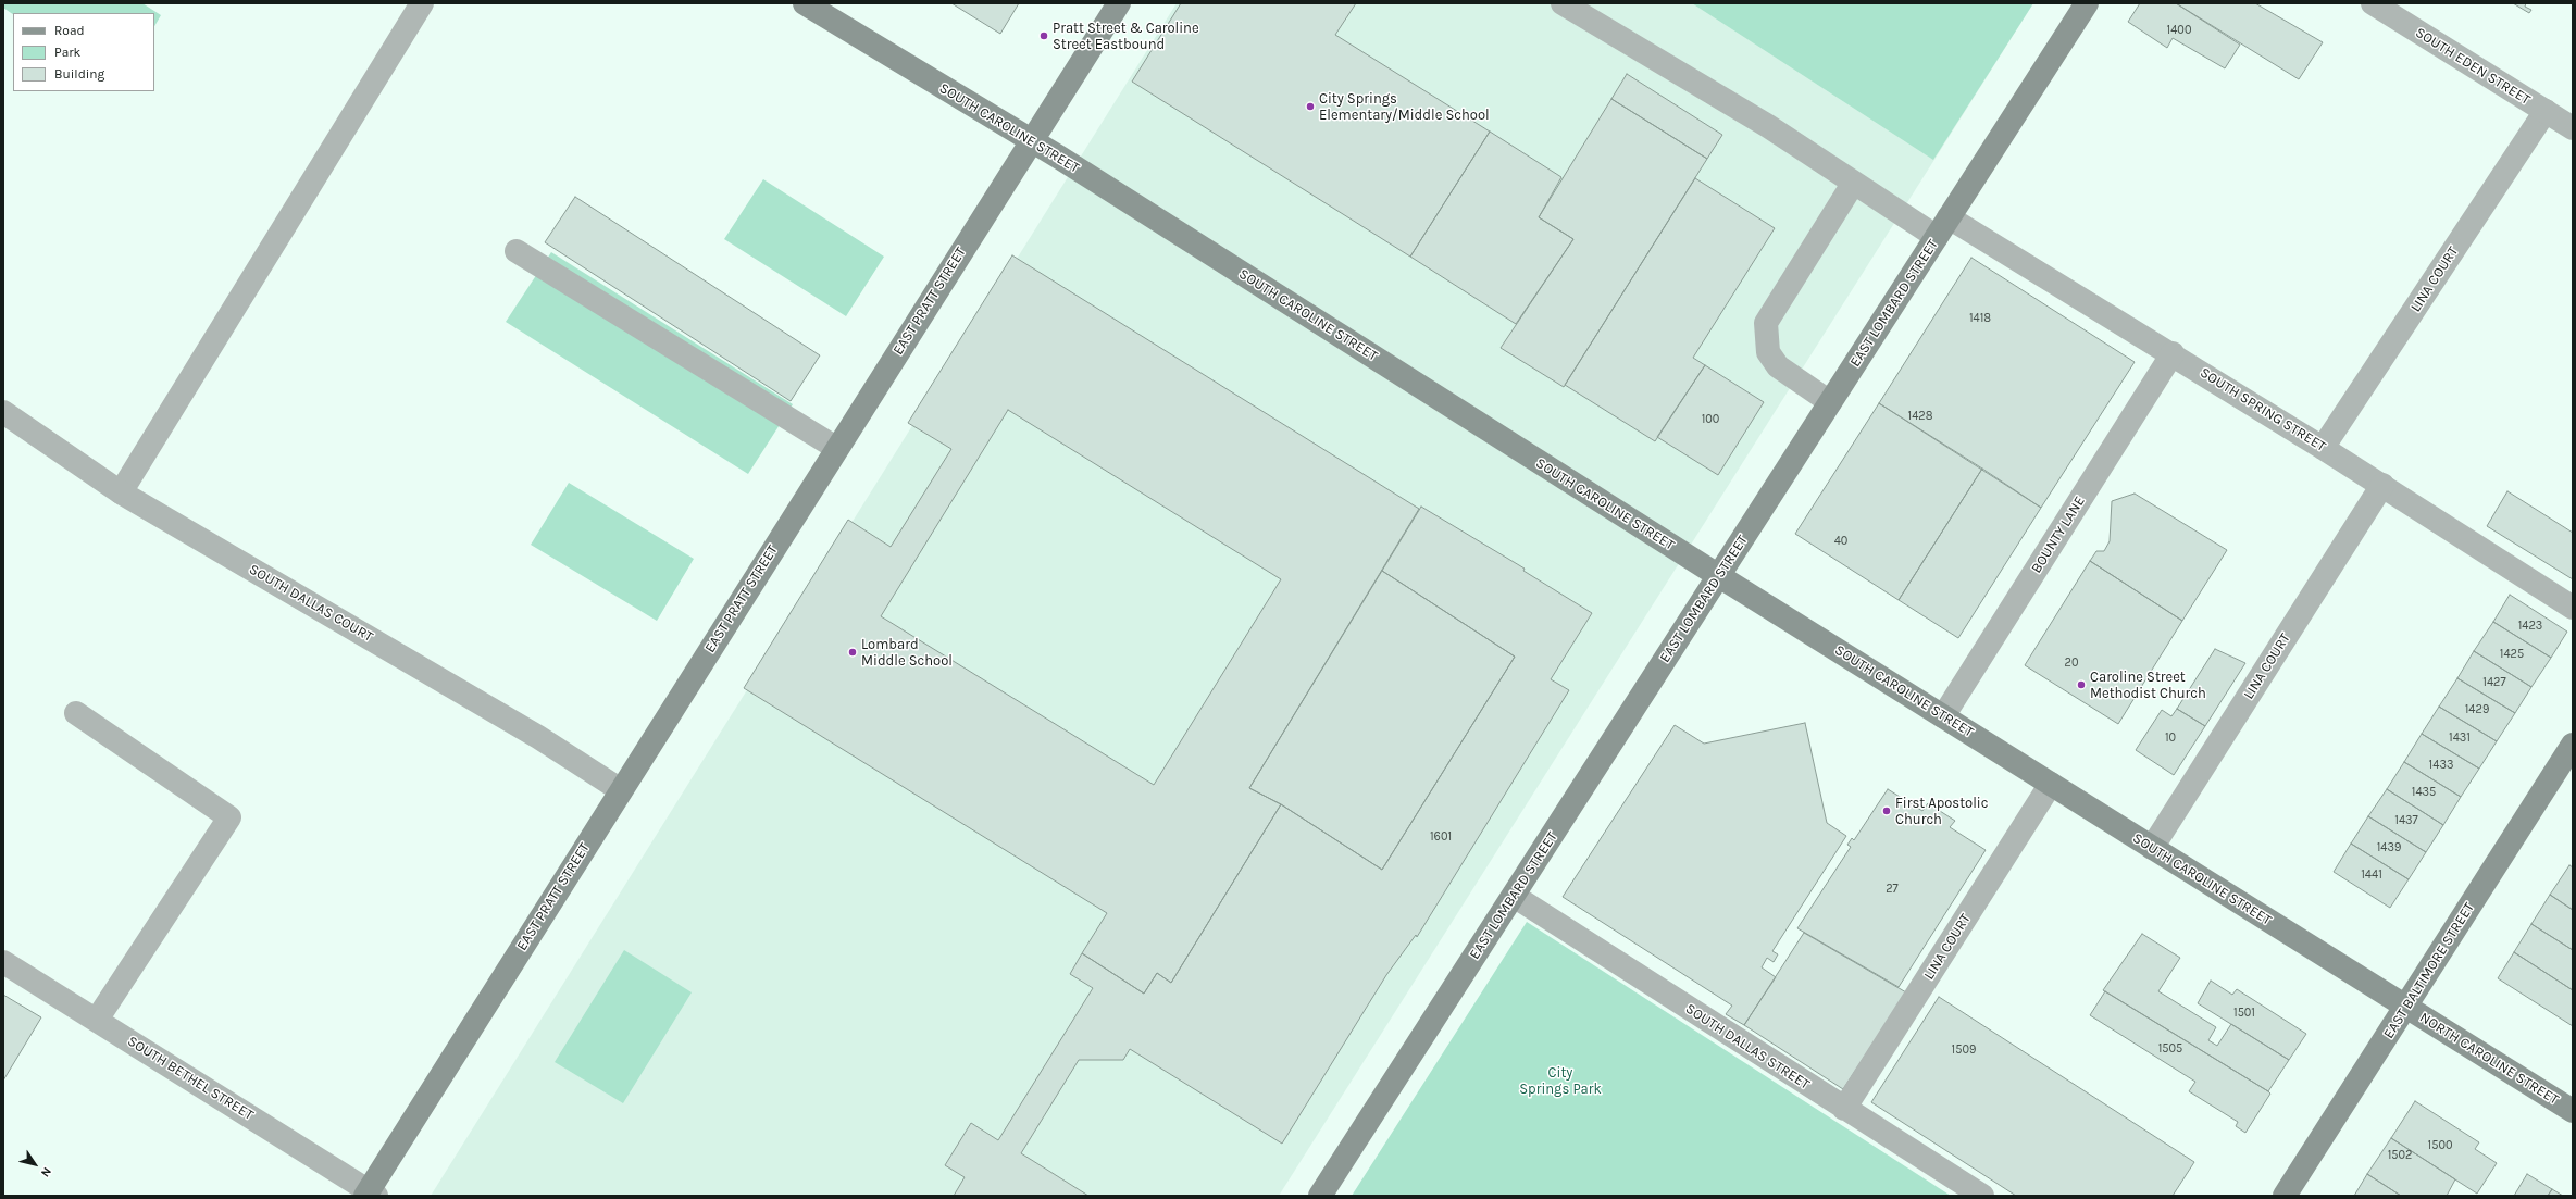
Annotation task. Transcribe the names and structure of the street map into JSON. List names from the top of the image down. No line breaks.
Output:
{"streets":{"main road":["SOUTH CAROLINE STREET","EAST PRATT STREET","EAST LOMBARD STREET","EAST BALTIMORE STREET","NORTH CAROLINE STREET"],"street":["SOUTH EDEN STREET","LINA COURT","SOUTH SPRING STREET","BOUNTY LANE","SOUTH DALLAS COURT","SOUTH DALLAS STREET","SOUTH BETHEL STREET"]},"crossings":[["SOUTH EDEN STREET","LINA COURT"],["SOUTH CAROLINE STREET","LINA COURT"],["SOUTH CAROLINE STREET","EAST PRATT STREET"],["SOUTH CAROLINE STREET","EAST LOMBARD STREET"],["SOUTH CAROLINE STREET","BOUNTY LANE"],["SOUTH CAROLINE STREET","EAST BALTIMORE STREET"],["SOUTH CAROLINE STREET","NORTH CAROLINE STREET"],["LINA COURT","SOUTH SPRING STREET"],["LINA COURT","SOUTH DALLAS STREET"],["EAST PRATT STREET","SOUTH DALLAS COURT"],["EAST PRATT STREET","SOUTH BETHEL STREET"],["EAST LOMBARD STREET","SOUTH SPRING STREET"],["EAST LOMBARD STREET","SOUTH DALLAS STREET"],["SOUTH SPRING STREET","BOUNTY LANE"],["EAST BALTIMORE STREET","NORTH CAROLINE STREET"]],"parks":["City Springs Park"],"places":["Pratt Street & Caroline Street Eastbound","City Springs Elementary/Middle School","Lombard Middle School","Caroline Street Methodist Church","First Apostolic Church"],"house_numbers":["1400","1418","1428","100","40","1423","1425","20","1427","1429","10","1431","1433","1435","1437","1601","1439","1441","27","1501","1505","1509","1500","1502"],"legend":["Road","Park","Building"],"north":"bottom right"}
